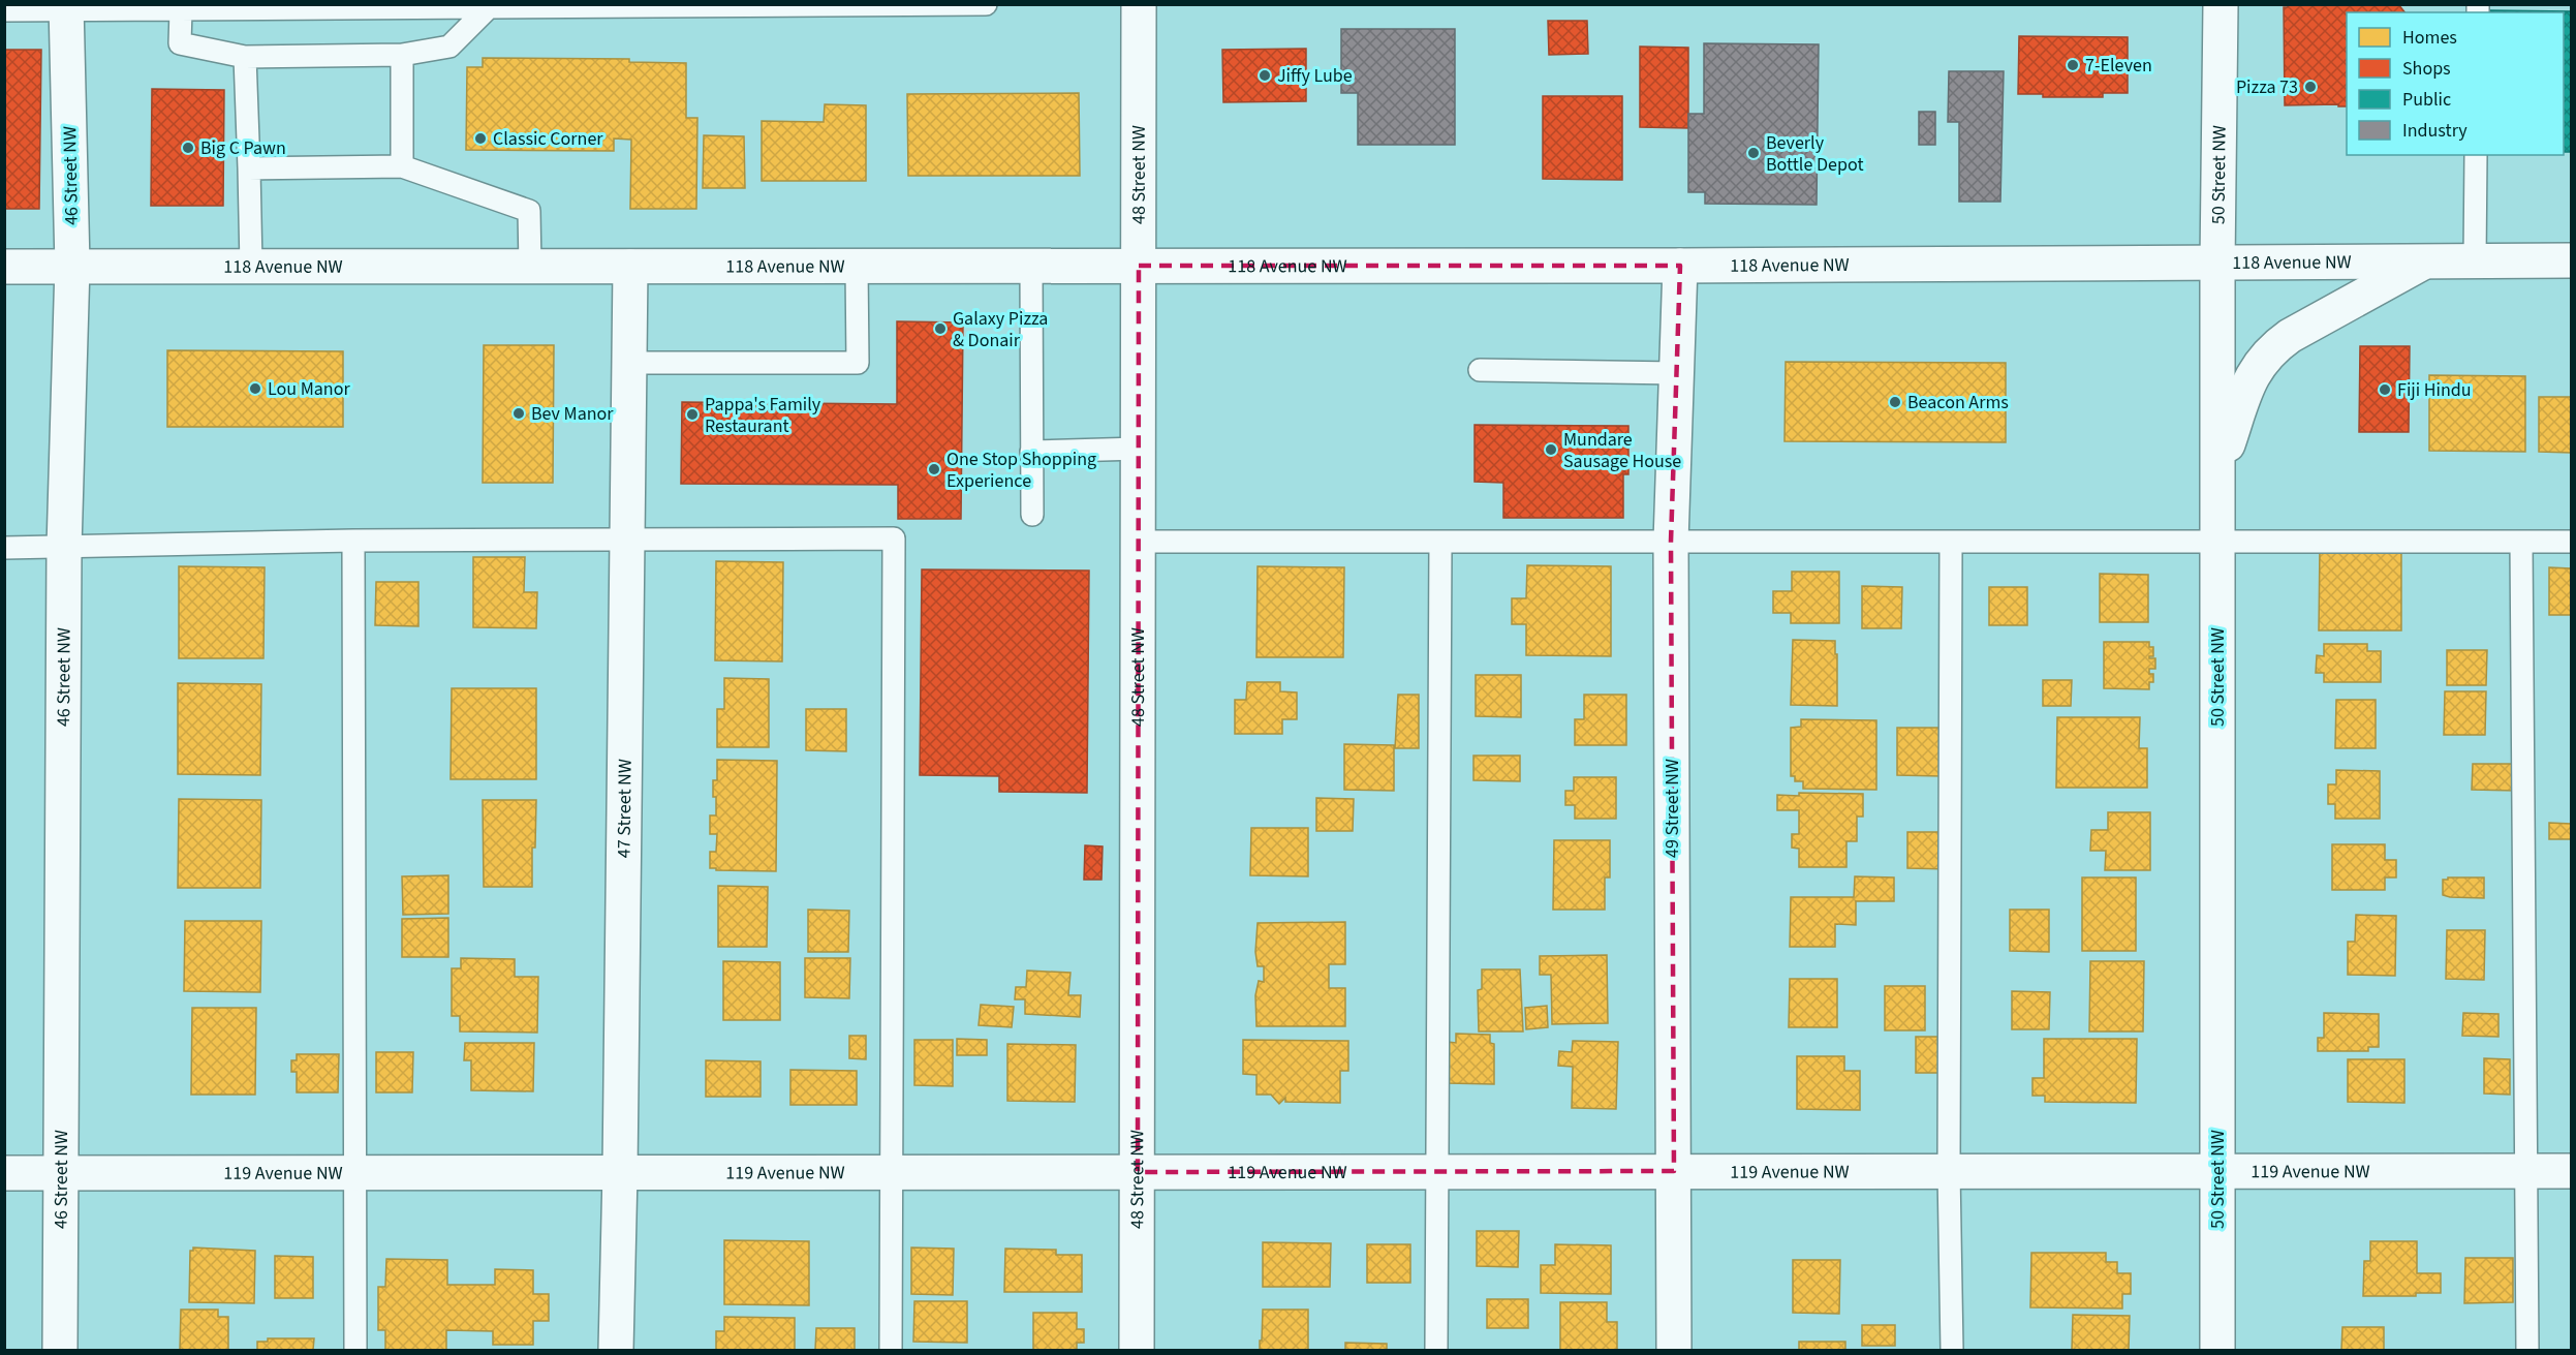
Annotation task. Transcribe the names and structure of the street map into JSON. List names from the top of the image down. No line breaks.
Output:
{"streets":{"street":["50 Street NW","46 Street NW","48 Street NW","118 Avenue NW","47 Street NW","49 Street NW","119 Avenue NW"]},"crossings":[["50 Street NW","118 Avenue NW"],["50 Street NW","119 Avenue NW"],["46 Street NW","118 Avenue NW"],["46 Street NW","119 Avenue NW"],["48 Street NW","118 Avenue NW"],["48 Street NW","119 Avenue NW"],["118 Avenue NW","47 Street NW"],["118 Avenue NW","49 Street NW"],["47 Street NW","119 Avenue NW"],["49 Street NW","119 Avenue NW"]],"places":["7-Eleven","Jiffy Lube","Pizza 73","Classic Corner","Big C Pawn","Beverly Bottle Depot","Galaxy Pizza & Donair","Lou Manor","Fiji Hindu","Beacon Arms","Bev Manor","Pappa's Family Restaurant","Mundare Sausage House","One Stop Shopping Experience"],"legend":["Homes","Shops","Public","Industry"]}
